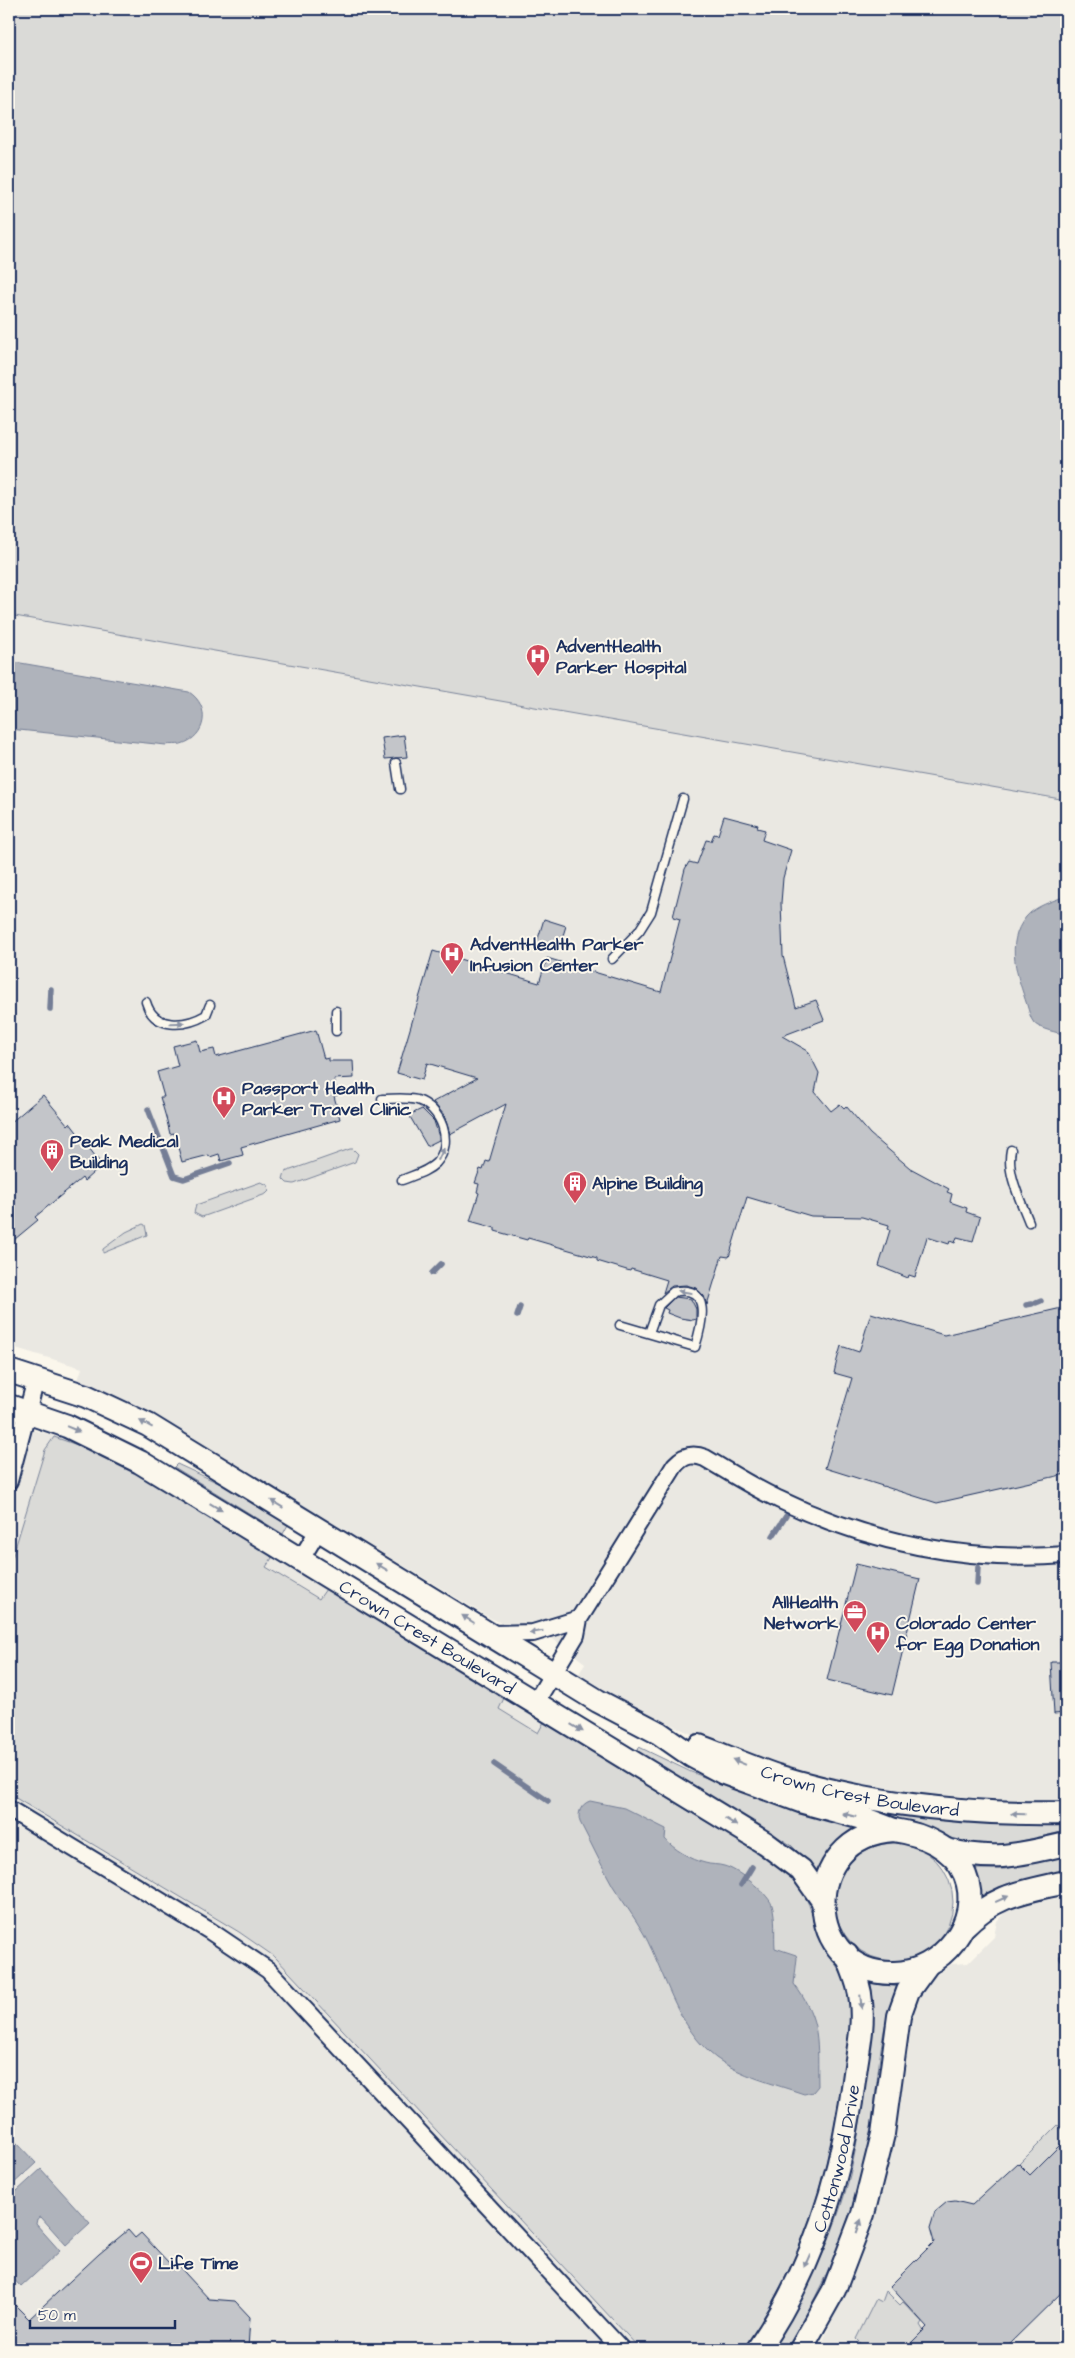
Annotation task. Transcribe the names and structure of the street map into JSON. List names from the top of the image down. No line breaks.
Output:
{"streets":{"main road":["Crown Crest Boulevard","Cottonwood Drive"]},"crossings":[["Crown Crest Boulevard","Cottonwood Drive"]],"places":{"hospital":["AdventHealth Parker Hospital","AdventHealth Parker Infusion Center","Passport Health Parker Travel Clinic","Colorado Center for Egg Donation"],"building":["Peak Medical Building","Alpine Building"],"office":["AllHealth Network"],"sports":["Life Time"]},"scale_bar":"50 m"}
